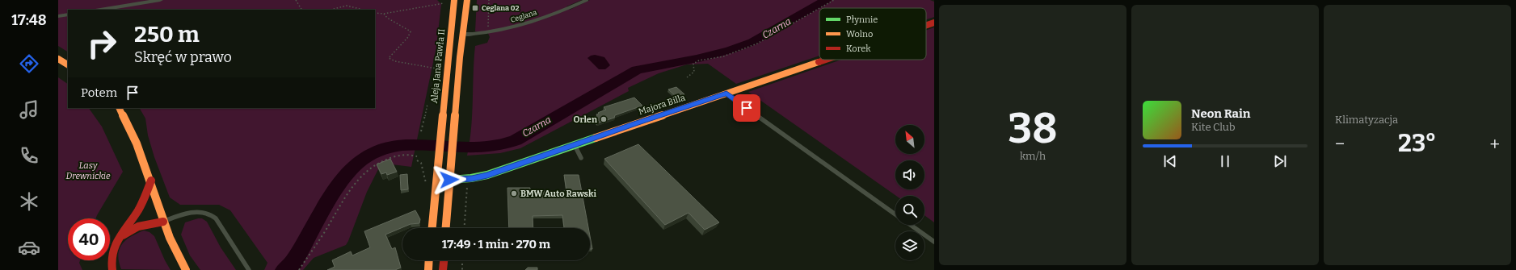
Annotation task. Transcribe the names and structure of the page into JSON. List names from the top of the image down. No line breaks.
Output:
{"streets":{"main road":["Aleja Jana Pawła II","Majora Billa"],"street":["Ceglana"]},"water":["Czarna"],"parks":["Lasy Drewnickie"],"places":{"transit":["Ceglana 02"],"other":["Orlen","BMW Auto Rawski"]},"legend":["Płynnie","Wolno","Korek"],"north":"top left","page":{"tabs":"17:48","tile":[["38","km/h"],"Klimatyzacja"],"turn":["250 m","Skręć w prawo"],"then":"Potem","song":["Neon Rain","Kite Club"],"heat":["−","23°","+"],"limit":"40","trip":"17:49 · 1 min · 270 m"}}
